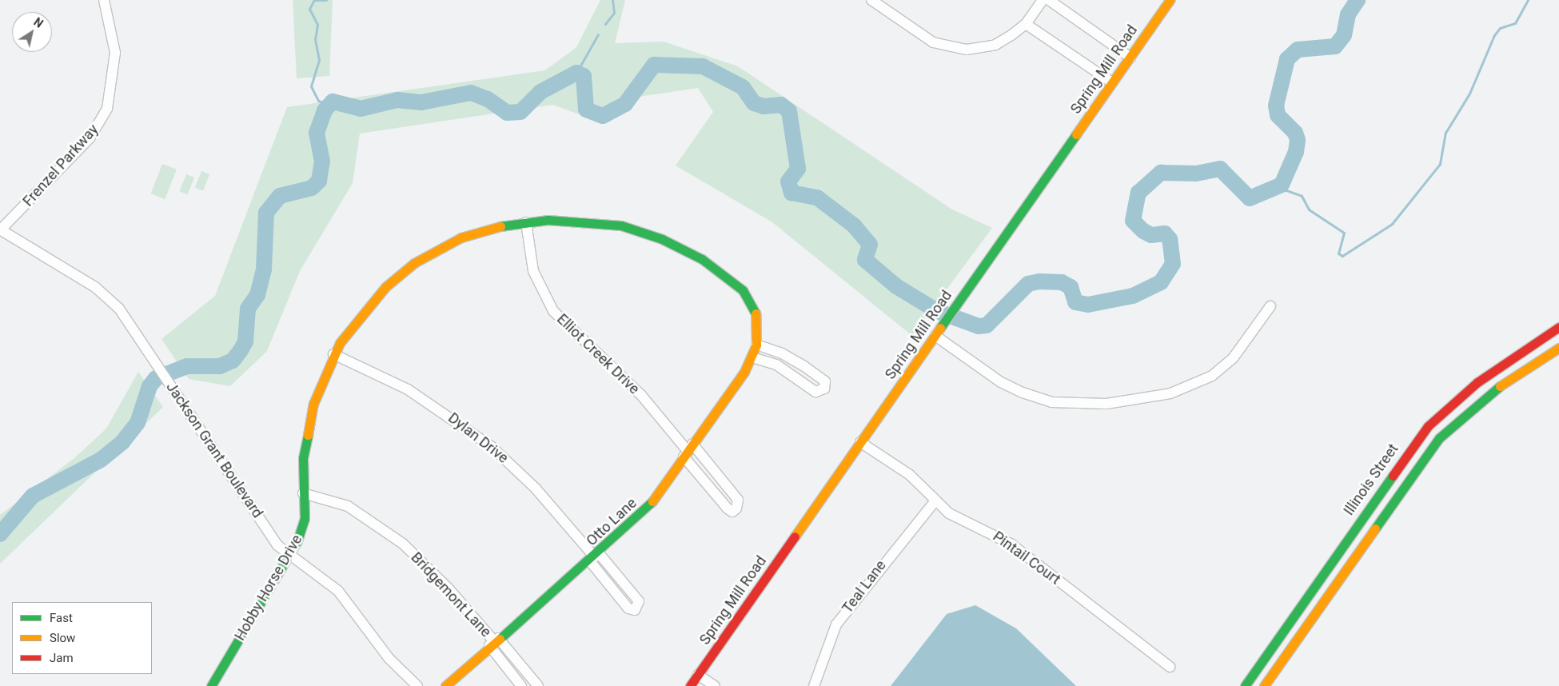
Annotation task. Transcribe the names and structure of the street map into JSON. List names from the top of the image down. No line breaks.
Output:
{"streets":{"street":["Spring Mill Road","Frenzel Parkway","Elliot Creek Drive","Dylan Drive","Jackson Grant Boulevard","Illinois Street","Otto Lane","Pintail Court","Teal Lane","Hobby Horse Drive","Bridgemont Lane"]},"crossings":[["Spring Mill Road","Pintail Court"],["Frenzel Parkway","Jackson Grant Boulevard"],["Elliot Creek Drive","Otto Lane"],["Elliot Creek Drive","Hobby Horse Drive"],["Dylan Drive","Otto Lane"],["Dylan Drive","Hobby Horse Drive"],["Jackson Grant Boulevard","Hobby Horse Drive"],["Otto Lane","Hobby Horse Drive"],["Otto Lane","Bridgemont Lane"],["Pintail Court","Teal Lane"],["Hobby Horse Drive","Bridgemont Lane"]],"legend":["Fast","Slow","Jam"],"north":"top right"}
